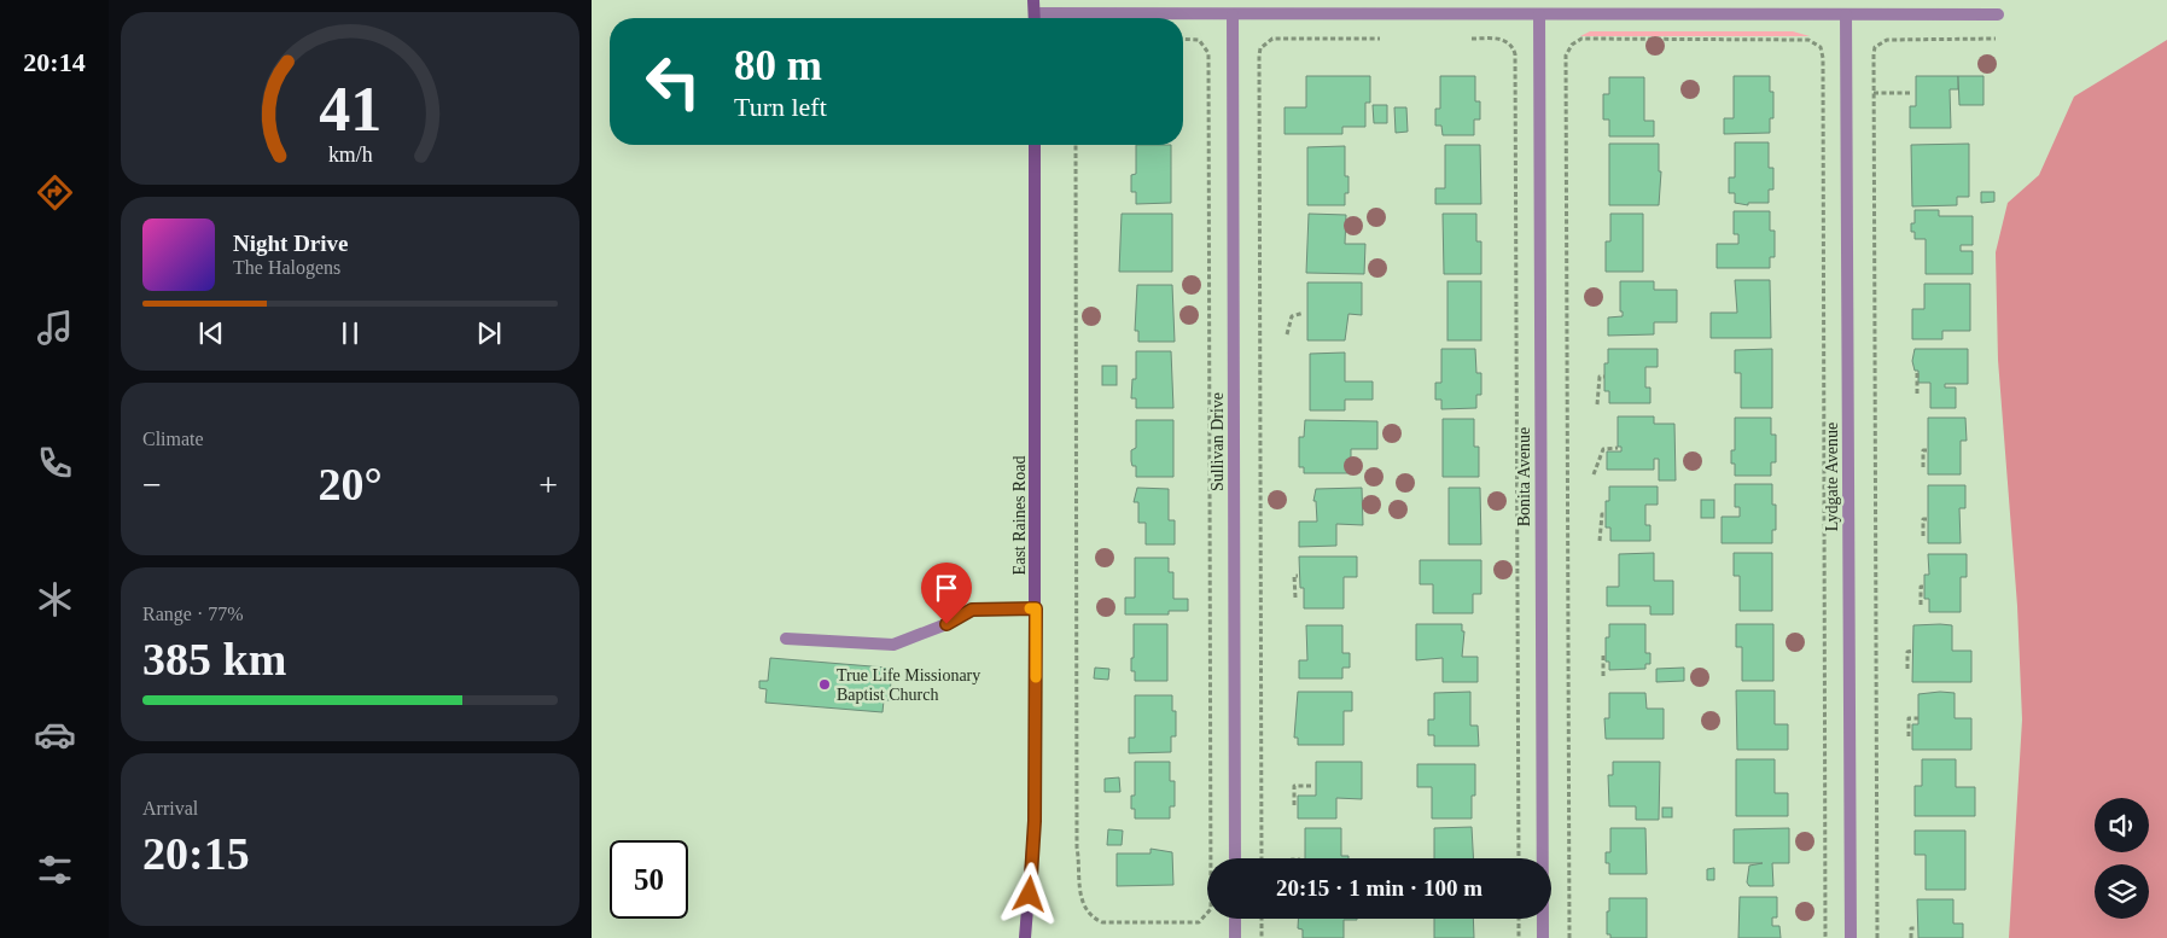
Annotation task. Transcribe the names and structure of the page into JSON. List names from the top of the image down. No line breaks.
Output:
{"streets":{"main road":["East Raines Road"],"street":["Sullivan Drive","Bonita Avenue","Lydgate Avenue"]},"places":["True Life Missionary Baptist Church"],"page":{"tabs":"20:14","turn":["80 m","Turn left"],"song":["Night Drive","The Halogens"],"tile":["Climate",["Range · 77%","385 km"],["Arrival","20:15"]],"heat":["−","20°","+"],"limit":"50","trip":"20:15 · 1 min · 100 m","gauge":["41","km/h"]}}
